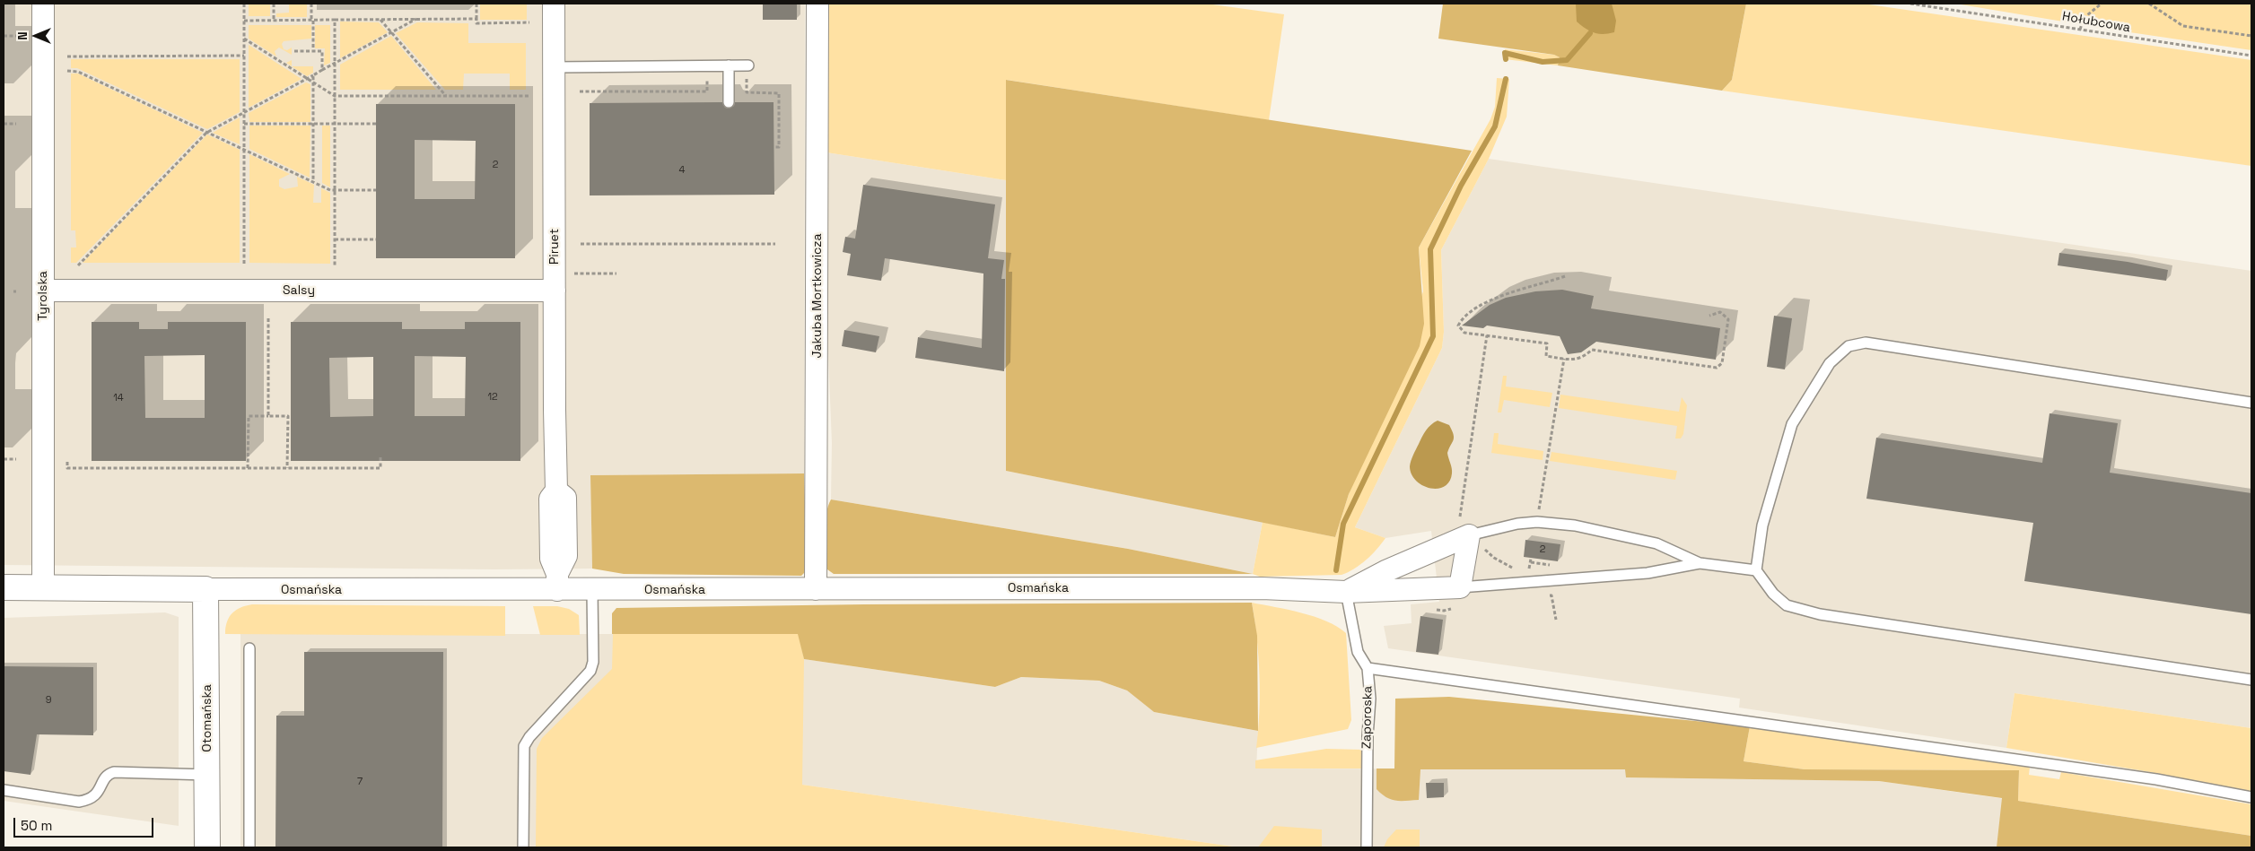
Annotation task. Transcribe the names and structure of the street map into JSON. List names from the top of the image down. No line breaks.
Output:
{"streets":{"street":["Piruet","Salsy","Tyrolska","Jakuba Mortkowicza","Osmańska","Otomańska"],"lane":["Zaporoska"],"path":["Hołubcowa"]},"crossings":[["Piruet","Salsy"],["Piruet","Osmańska"],["Salsy","Tyrolska"],["Tyrolska","Osmańska"],["Jakuba Mortkowicza","Osmańska"],["Osmańska","Zaporoska"],["Osmańska","Otomańska"]],"house_numbers":["2","4","12","14","2","9","7"],"scale_bar":"50 m","north":"left"}
